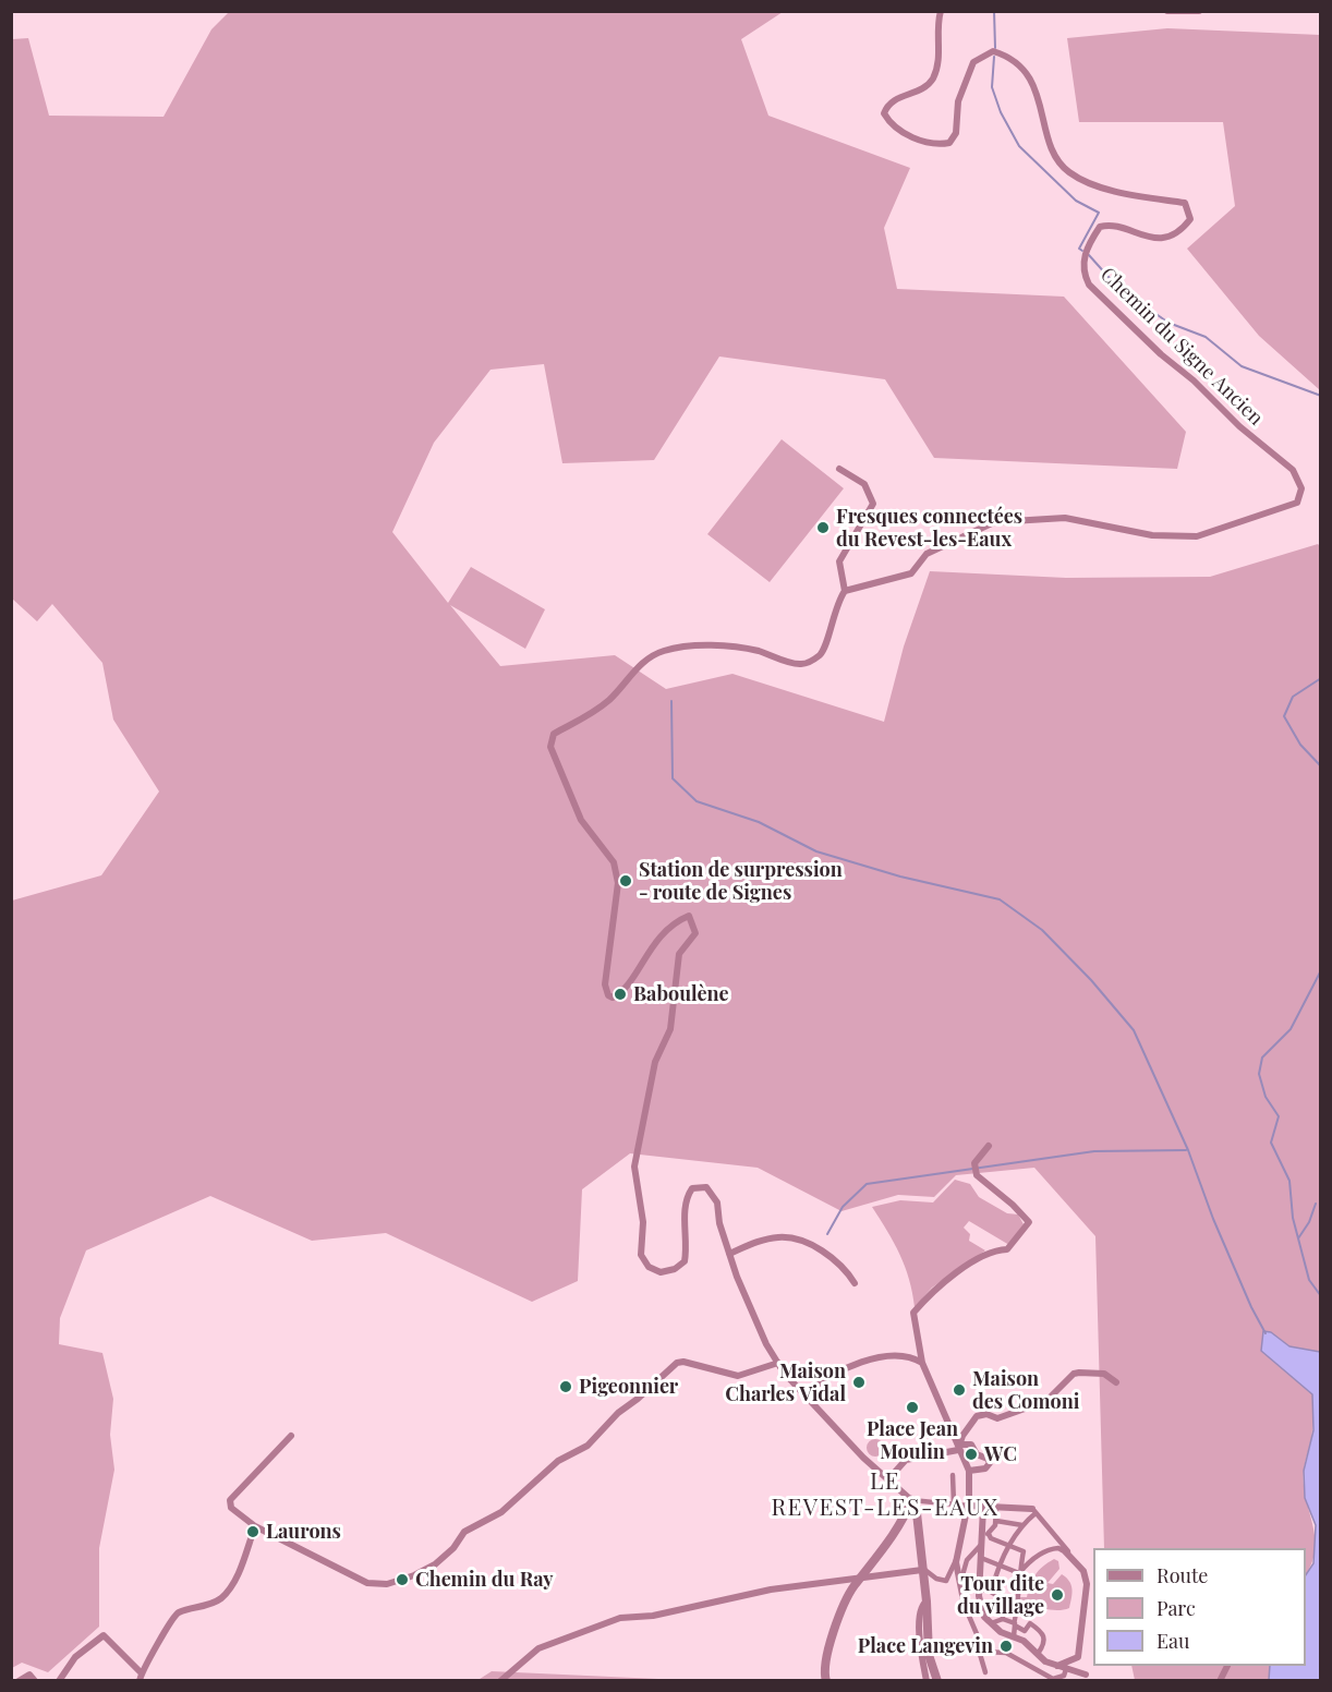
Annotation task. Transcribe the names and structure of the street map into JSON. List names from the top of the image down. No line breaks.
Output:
{"streets":{"street":["Chemin du Signe Ancien"]},"districts":["LE REVEST-LES-EAUX"],"places":["Fresques connectées du Revest-les-Eaux","Station de surpression - route de Signes","Baboulène","Maison Charles Vidal","Pigeonnier","Maison des Comoni","Place Jean Moulin","WC","Laurons","Chemin du Ray","Tour dite du village","Place Langevin"],"legend":["Route","Parc","Eau"]}
